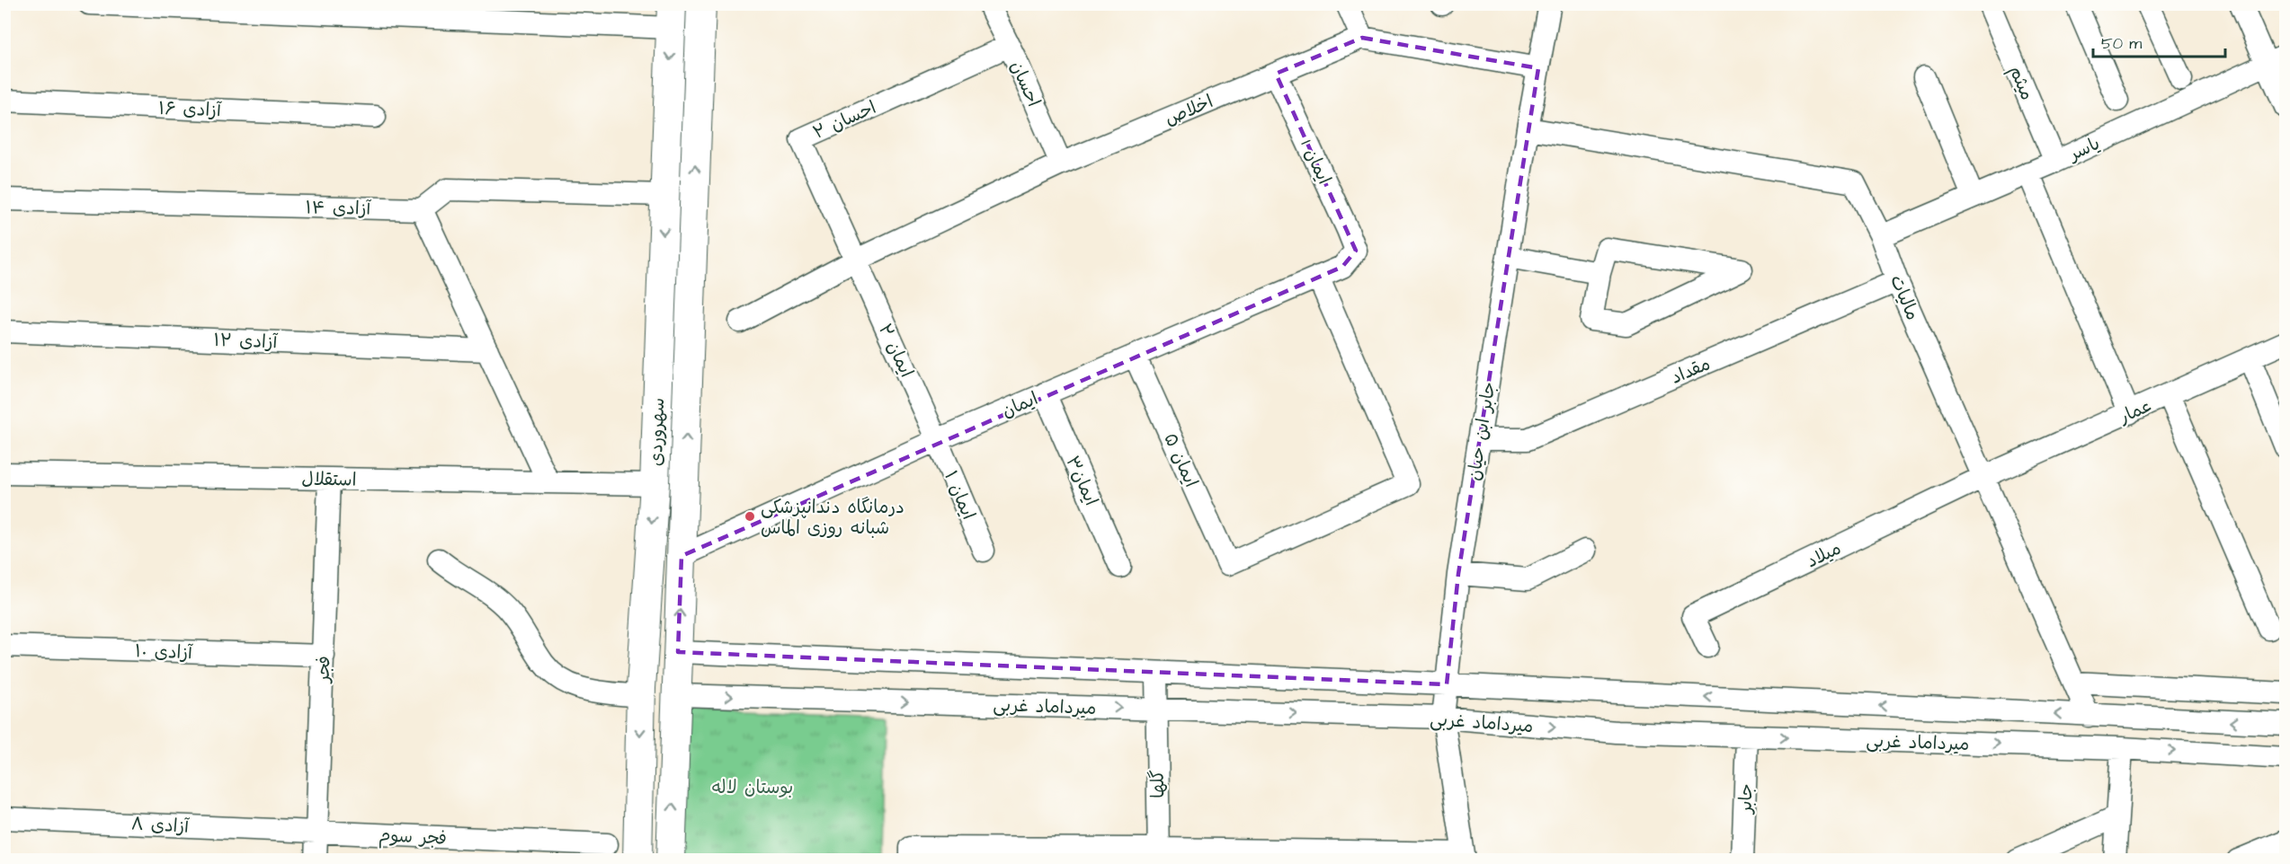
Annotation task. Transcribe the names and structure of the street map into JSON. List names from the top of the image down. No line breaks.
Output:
{"streets":{"main road":["سهروردی"],"street":["میثم","احسان","آزادی ۱۶","اخلاص","احسان ۲","یاسر","ایمان 1","آزادی ۱۴","مالیات","آزادی ۱۲","ایمان ۲","مقداد","ایمان","عمار","جابر ابن حیان","ایمان ۵","استقلال","ایمان۳","ایمان ۱","میلاد","آزادی ۱۰","فجر","میرداماد غربی","گلها","جابر","آزادی ۸","فجر سوم"]},"crossings":[["میثم","یاسر"],["احسان","اخلاص"],["احسان","احسان ۲"],["اخلاص","احسان ۲"],["اخلاص","ایمان 1"],["اخلاص","ایمان ۲"],["احسان ۲","ایمان ۲"],["یاسر","مالیات"],["ایمان 1","ایمان"],["مالیات","مقداد"],["مالیات","عمار"],["مالیات","جابر ابن حیان"],["مالیات","میلاد"],["مالیات","میرداماد غربی"],["ایمان ۲","ایمان"],["ایمان ۲","ایمان ۱"],["مقداد","جابر ابن حیان"],["ایمان","سهروردی"],["ایمان","ایمان ۵"],["ایمان","ایمان۳"],["ایمان","ایمان ۱"],["عمار","میلاد"],["جابر ابن حیان","میرداماد غربی"],["سهروردی","استقلال"],["سهروردی","میرداماد غربی"],["استقلال","فجر"],["آزادی ۱۰","فجر"],["فجر","آزادی ۸"],["فجر","فجر سوم"],["میرداماد غربی","گلها"],["میرداماد غربی","جابر"],["آزادی ۸","فجر سوم"]],"parks":["بوستان لاله"],"places":["درمانگاه دندان‍‍پزشکی شبانه روزی الماس"],"scale_bar":"50 m"}
